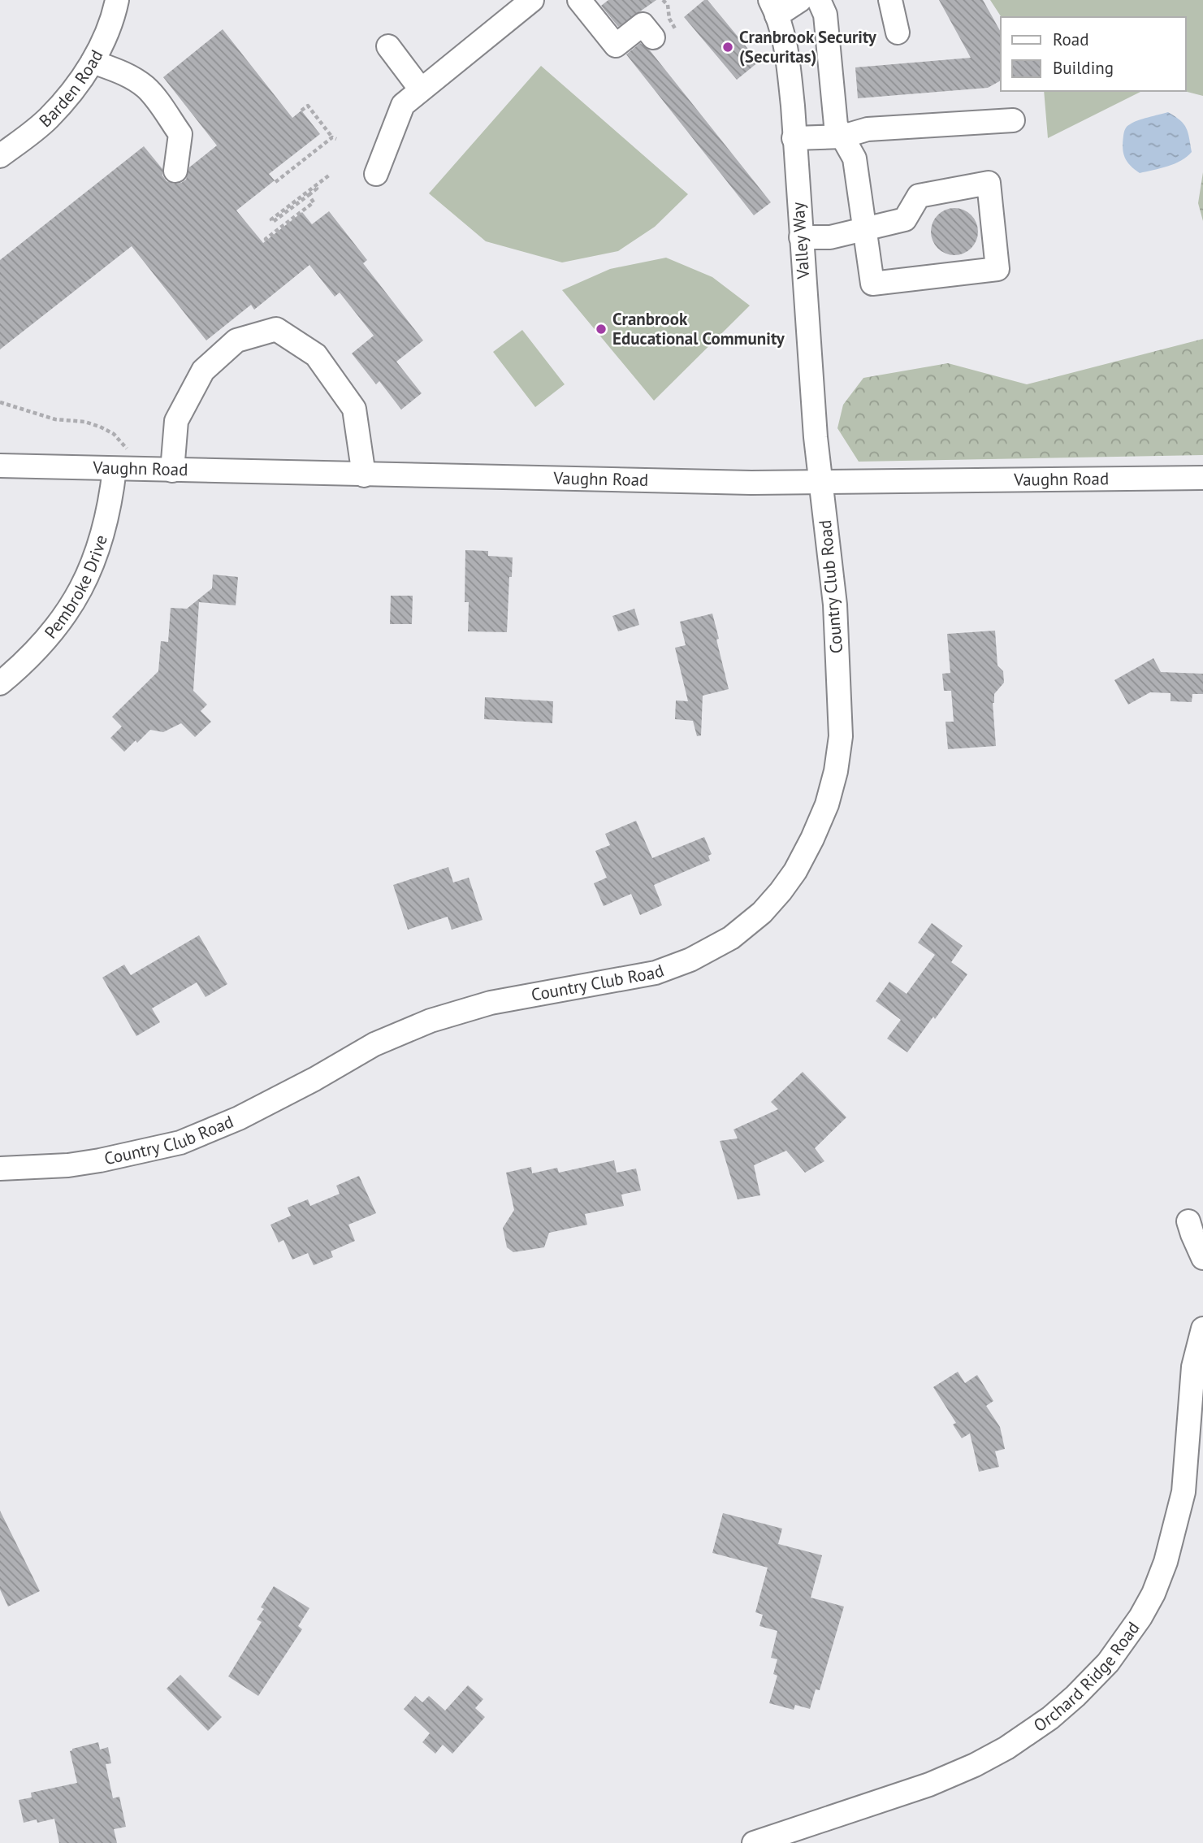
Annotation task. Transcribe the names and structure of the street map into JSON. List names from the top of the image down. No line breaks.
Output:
{"streets":{"street":["Barden Road","Valley Way","Vaughn Road","Pembroke Drive","Country Club Road","Orchard Ridge Road"]},"crossings":[["Valley Way","Vaughn Road"],["Valley Way","Country Club Road"],["Vaughn Road","Pembroke Drive"],["Vaughn Road","Country Club Road"]],"places":["Cranbrook Security (Securitas)","Cranbrook Educational Community"],"legend":["Road","Building"]}
